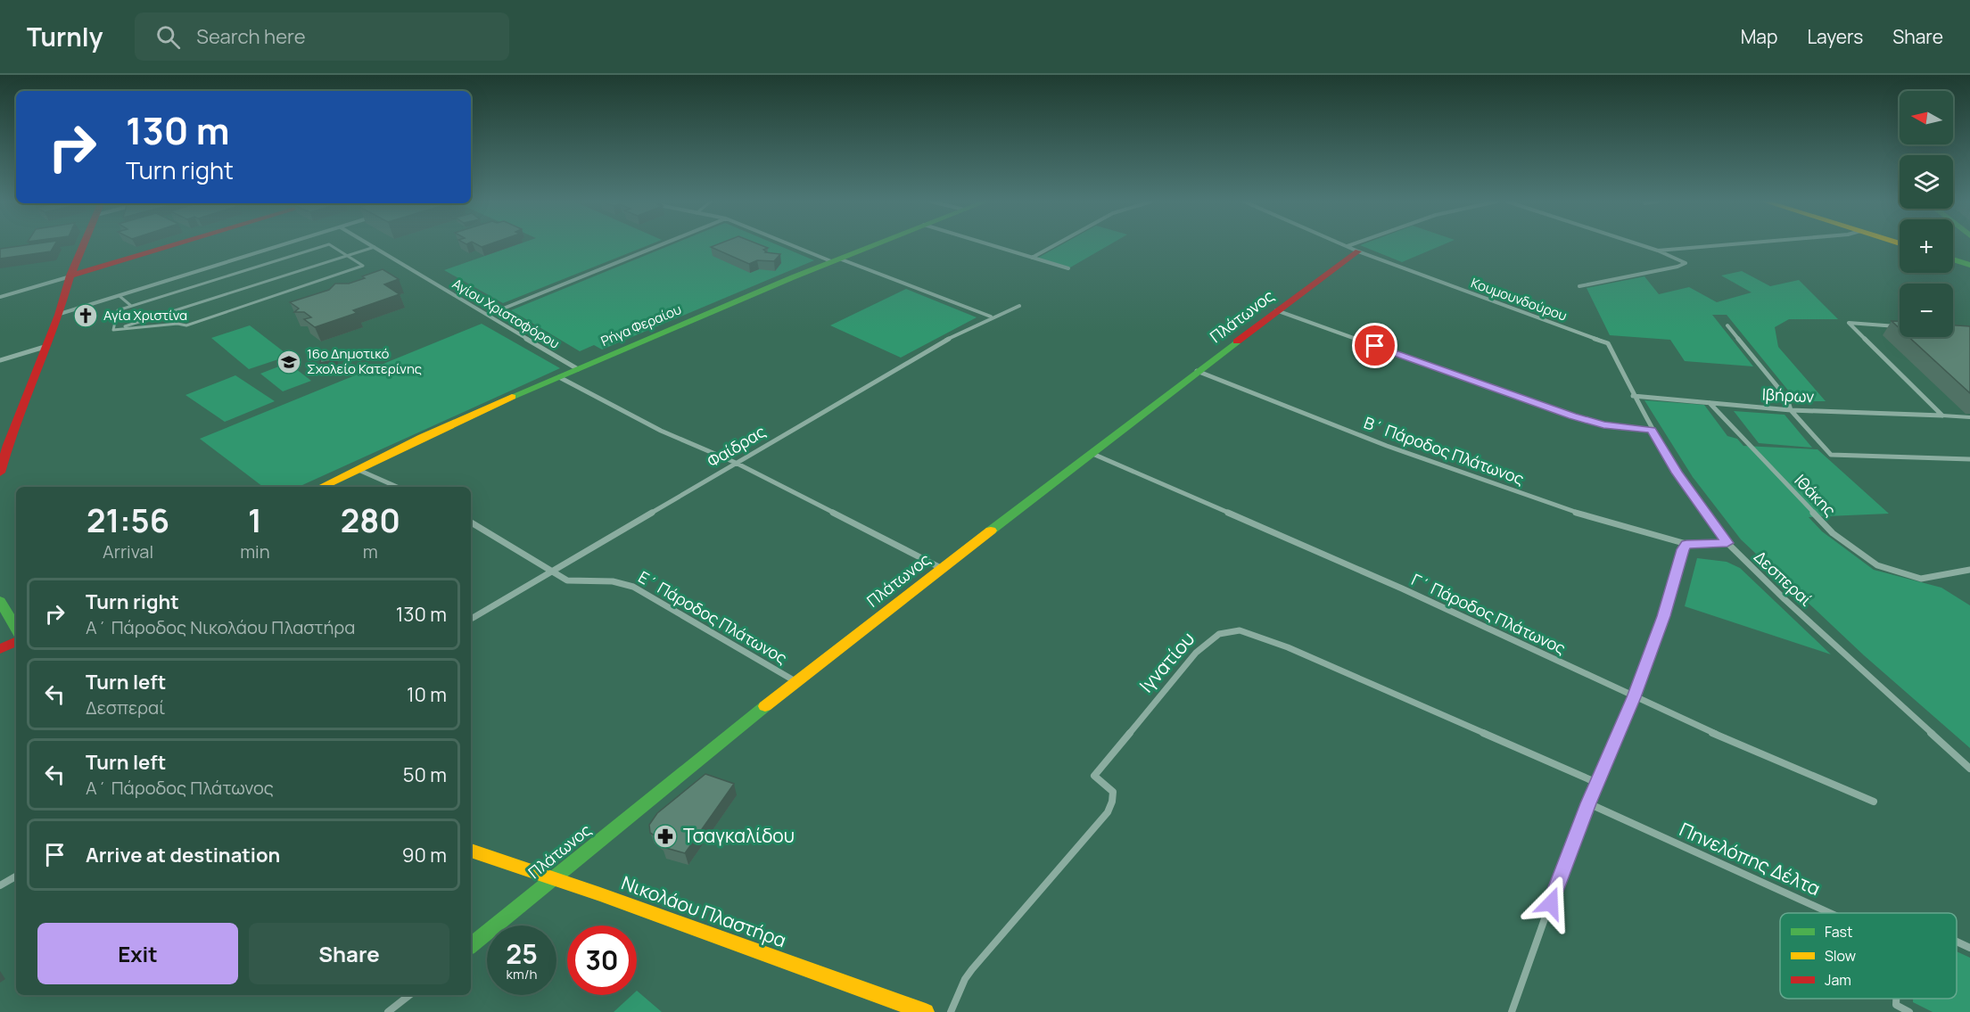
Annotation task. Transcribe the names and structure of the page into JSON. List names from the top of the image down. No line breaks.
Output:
{"streets":{"street":["Κουμουνδούρου","Αγίου Χριστοφόρου","Πλάτωνος","Ρήγα Φεραίου","Ιβήρων","Φαίδρας","Β΄ Πάροδος Πλάτωνος","Ιθάκης","Δεσπεραί","Γ΄ Πάροδος Πλάτωνος","Ε΄ Πάροδος Πλάτωνος","Ιγνατίου","Πηνελόπης Δέλτα","Νικολάου Πλαστήρα"]},"crossings":[["Κουμουνδούρου","Πλάτωνος"],["Κουμουνδούρου","Δεσπεραί"],["Αγίου Χριστοφόρου","Ρήγα Φεραίου"],["Πλάτωνος","Β΄ Πάροδος Πλάτωνος"],["Πλάτωνος","Γ΄ Πάροδος Πλάτωνος"],["Πλάτωνος","Ε΄ Πάροδος Πλάτωνος"],["Πλάτωνος","Νικολάου Πλαστήρα"],["Ιβήρων","Ιθάκης"],["Ιβήρων","Δεσπεραί"],["Φαίδρας","Ε΄ Πάροδος Πλάτωνος"],["Β΄ Πάροδος Πλάτωνος","Δεσπεραί"]],"places":{"church":["Αγία Χριστίνα"],"school or university":["16ο Δημοτικό Σχολείο Κατερίνης"],"pharmacy":["Τσαγκαλίδου"]},"legend":["Fast","Slow","Jam"],"north":"left","page":{"header":"Turnly","search":"Search here","nav":["Map","Layers","Share"],"map_buttons":["+","−"],"turn":["130 m","Turn right"],"eta":["21:56","Arrival","1","min","280","m"],"list":[{"name":"Turn right","note":"Α΄ Πάροδος Νικολάου Πλαστήρα","value":"130 m"},{"name":"Turn left","note":"Δεσπεραί","value":"10 m"},{"name":"Turn left","note":"Α΄ Πάροδος Πλάτωνος","value":"50 m"},{"name":"Arrive at destination","value":"90 m"}],"buttons":["Exit","Share"],"speed":"25 km/h","limit":"30"}}
